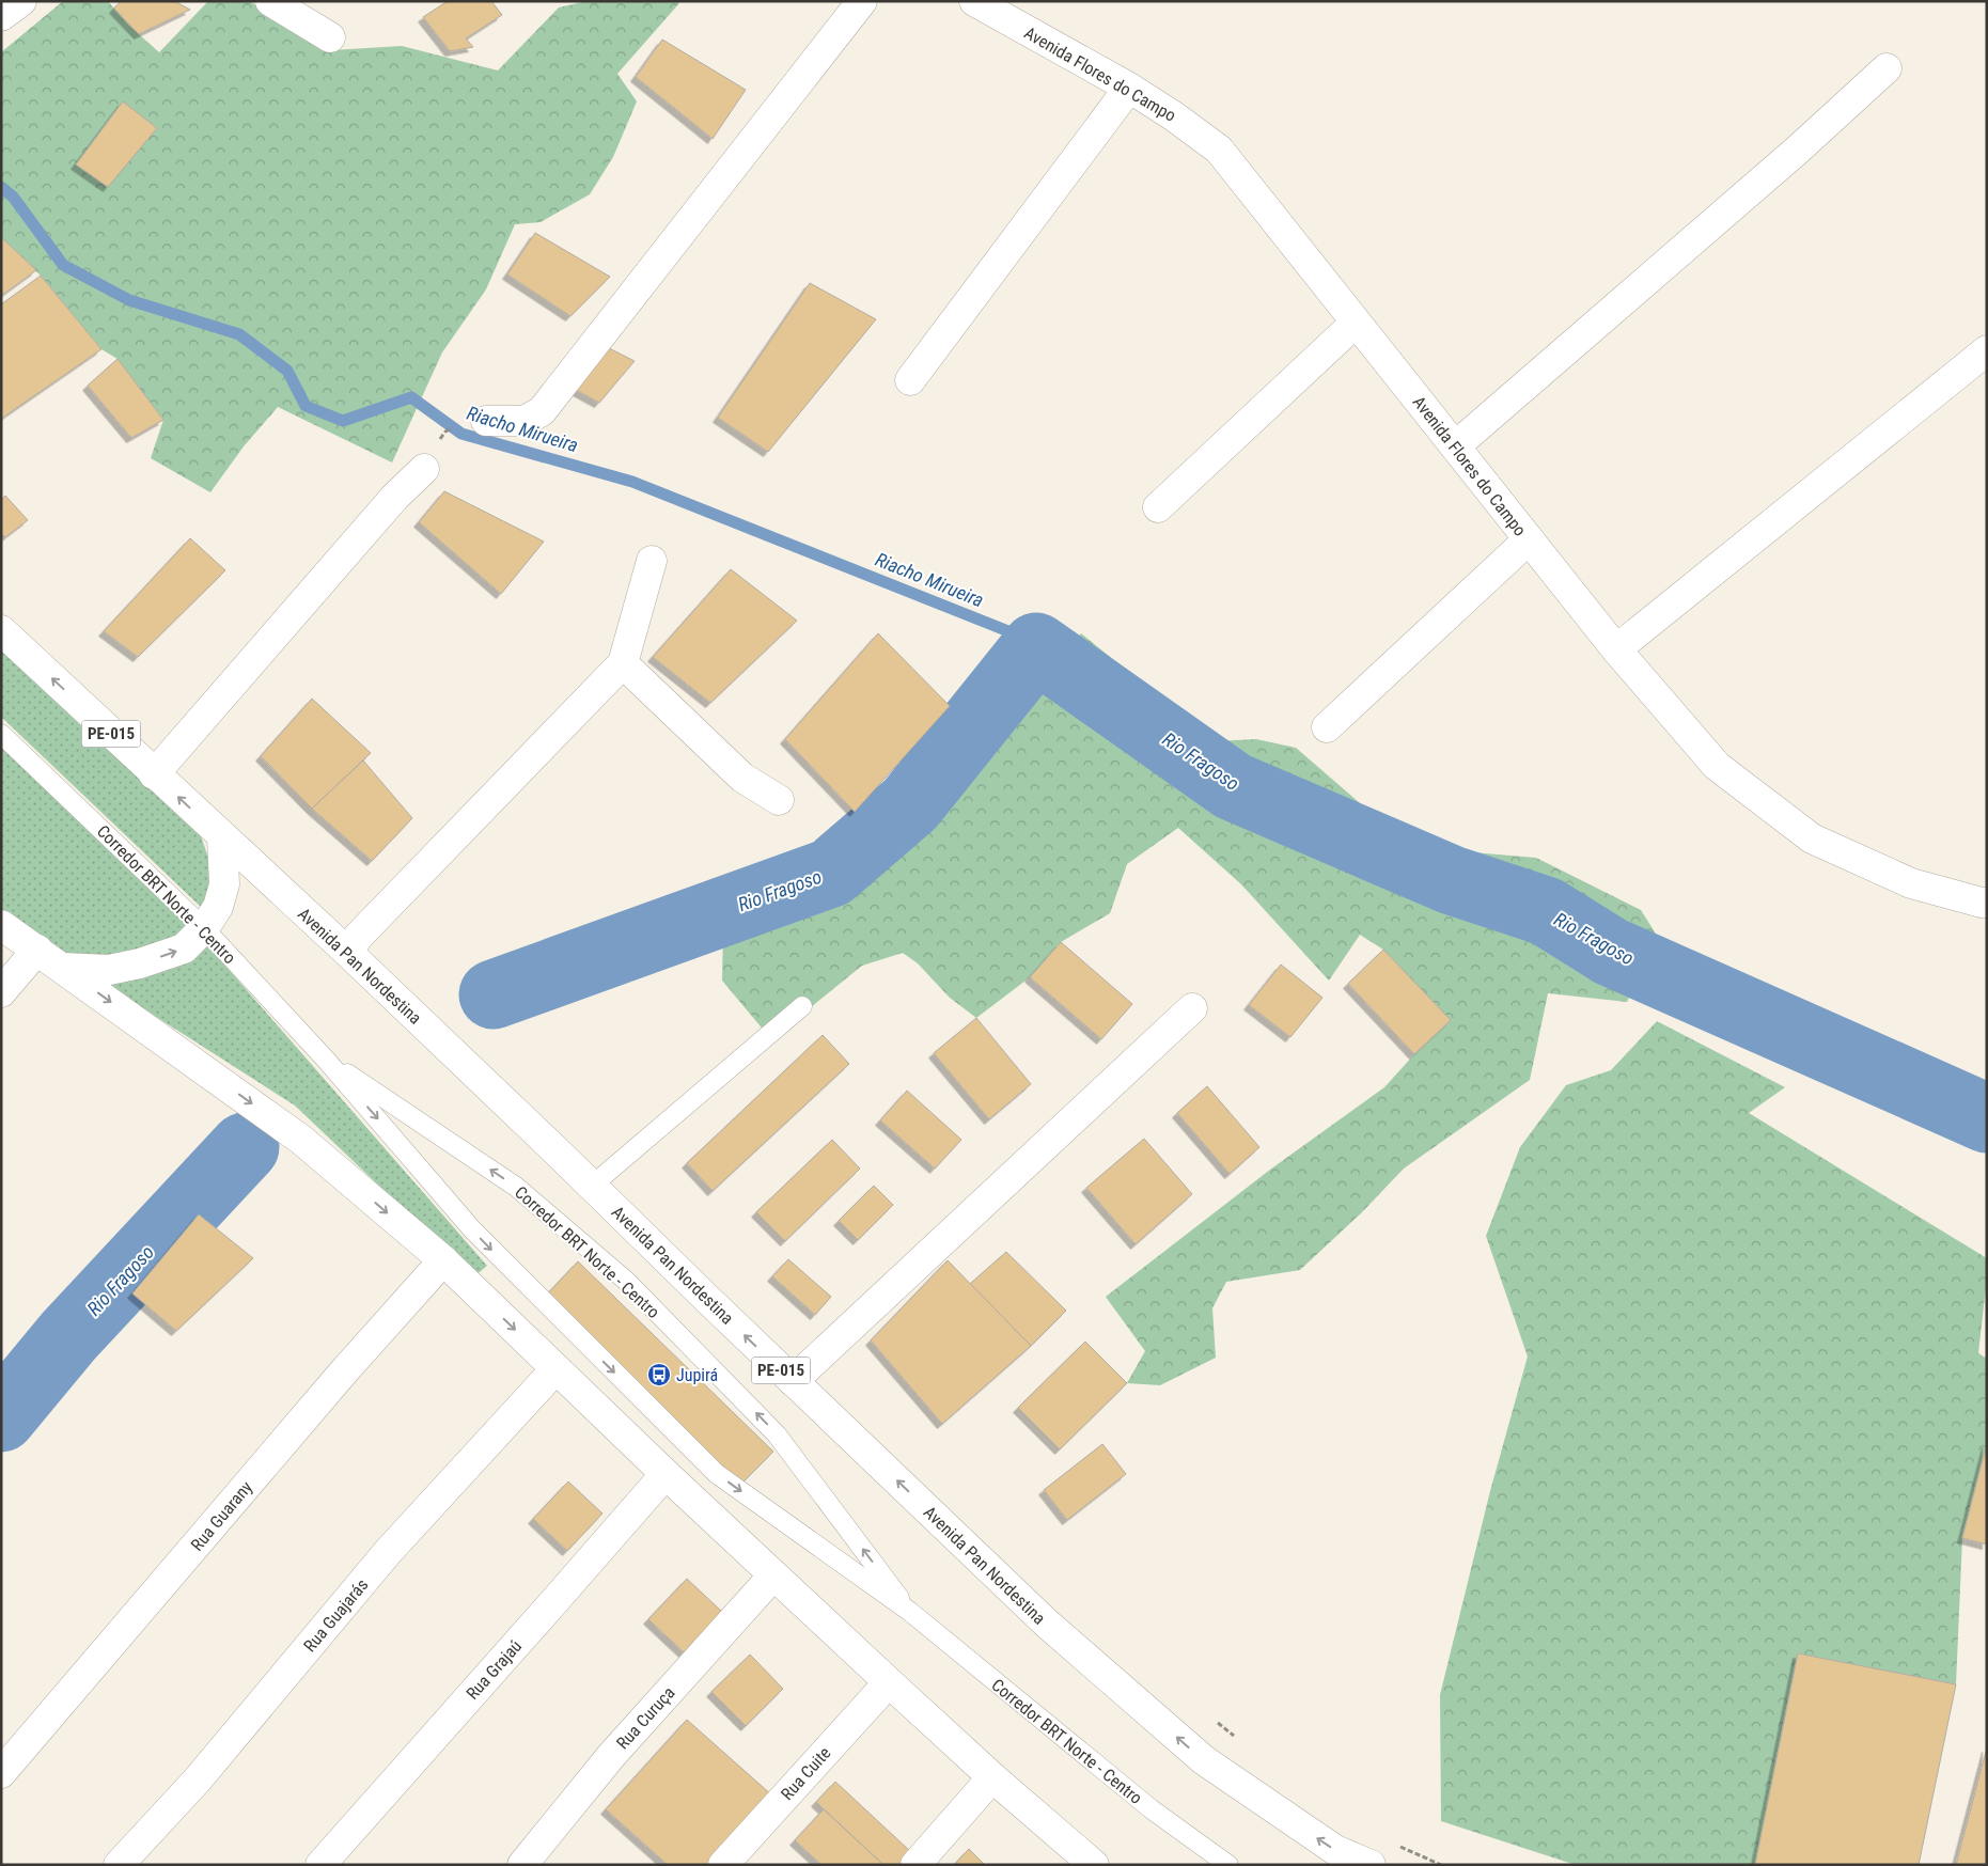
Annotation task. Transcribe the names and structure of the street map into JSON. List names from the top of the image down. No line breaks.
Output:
{"streets":{"main road":["Avenida Flores do Campo","PE-015","Avenida Pan Nordestina","Rua Guarany","Rua Guajarás","Rua Grajaú","Rua Curuça","Rua Cuite"],"lane":["Corredor BRT Norte - Centro"]},"water":["Riacho Mirueira","Rio Fragoso"],"places":{"bus stop":["Jupirá"]}}
